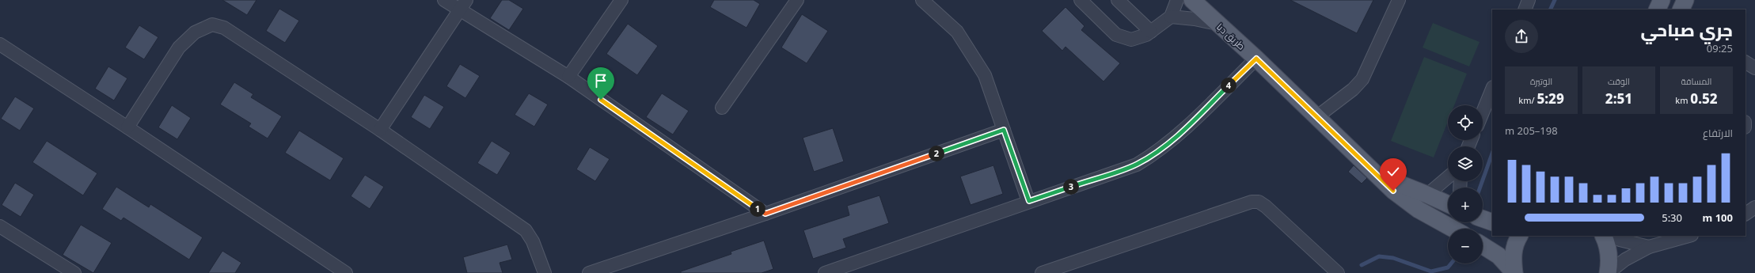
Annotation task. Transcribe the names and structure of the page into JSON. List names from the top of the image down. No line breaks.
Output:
{"streets":{"main road":["طريق دبا"]},"page":{"heading":["جري صباحي","09:25"],"stats":[["المسافة","0.52 km"],["الوقت","2:51"],["الوتيرة","5:29 /km"]],"pins":["4","2","3","1"],"map_buttons":["+","−"],"chart":["الارتفاع","198–205 m"],"list":[{"name":"100 m","note":"5:30"}]}}
